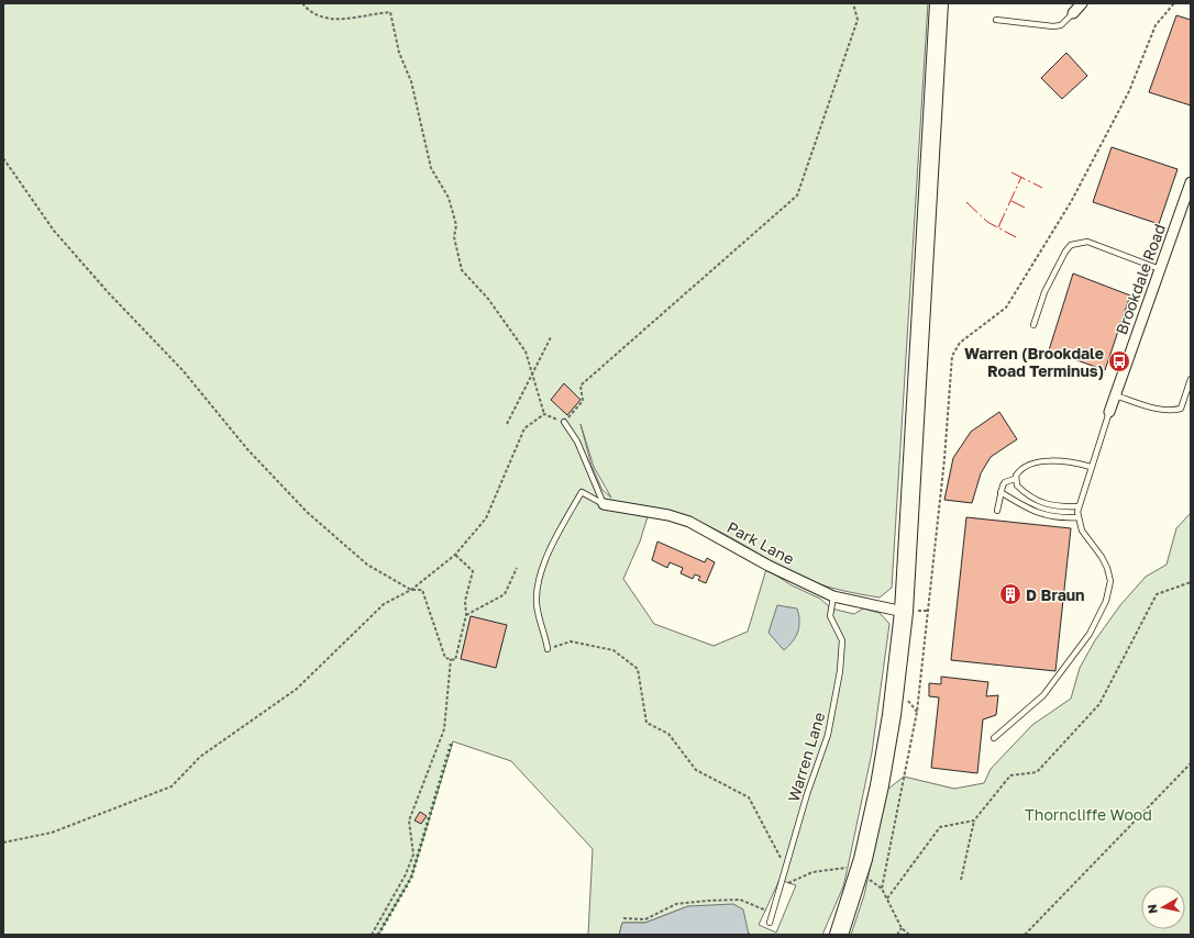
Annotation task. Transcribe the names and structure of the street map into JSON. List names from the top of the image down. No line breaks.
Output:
{"streets":{"street":["Brookdale Road","Park Lane"],"lane":["Warren Lane"]},"crossings":[["Park Lane","Warren Lane"]],"parks":["Thorncliffe Wood"],"places":{"bus stop":["Warren (Brookdale Road Terminus)"],"building":["D Braun"]},"north":"left"}
